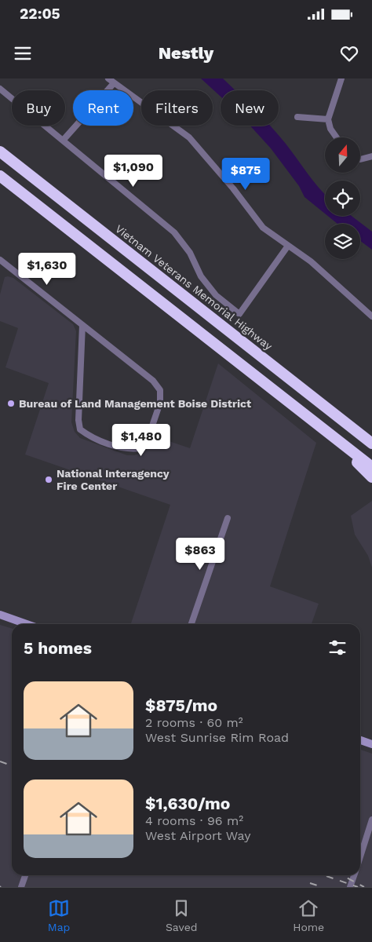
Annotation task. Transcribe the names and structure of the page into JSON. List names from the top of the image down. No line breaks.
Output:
{"streets":{"highway":["Vietnam Veterans Memorial Highway"]},"places":["Bureau of Land Management Boise District","National Interagency Fire Center"],"north":"top","page":{"status":"22:05","header":"Nestly","chip":["Buy","Rent","Filters","New"],"price":["$1,090","$875","$1,630","$1,480","$863"],"heading":"5 homes","list":[{"name":"$875/mo","note":"2 rooms · 60 m² · West Sunrise Rim Road"},{"name":"$1,630/mo","note":"4 rooms · 96 m² · West Airport Way"}],"tabs":["Map","Saved","Home"]}}
